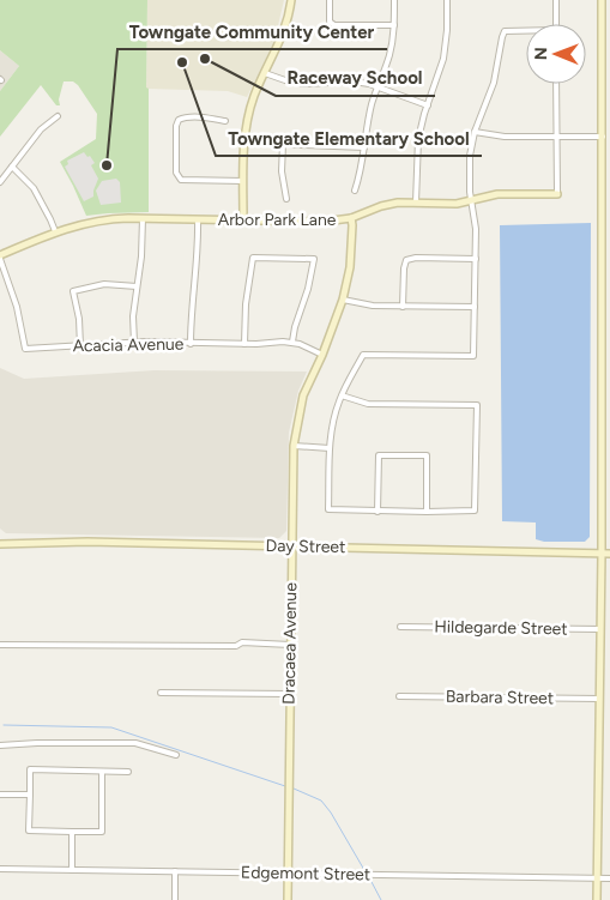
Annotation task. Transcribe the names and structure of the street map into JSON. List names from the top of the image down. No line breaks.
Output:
{"streets":{"street":["Arbor Park Lane","Acacia Avenue","Day Street","Hildegarde Street","Dracaea Avenue","Barbara Street","Edgemont Street"]},"crossings":[["Arbor Park Lane","Acacia Avenue"],["Arbor Park Lane","Dracaea Avenue"],["Acacia Avenue","Dracaea Avenue"],["Day Street","Dracaea Avenue"],["Dracaea Avenue","Edgemont Street"]],"places":["Raceway School","Towngate Elementary School","Towngate Community Center"],"north":"left"}
